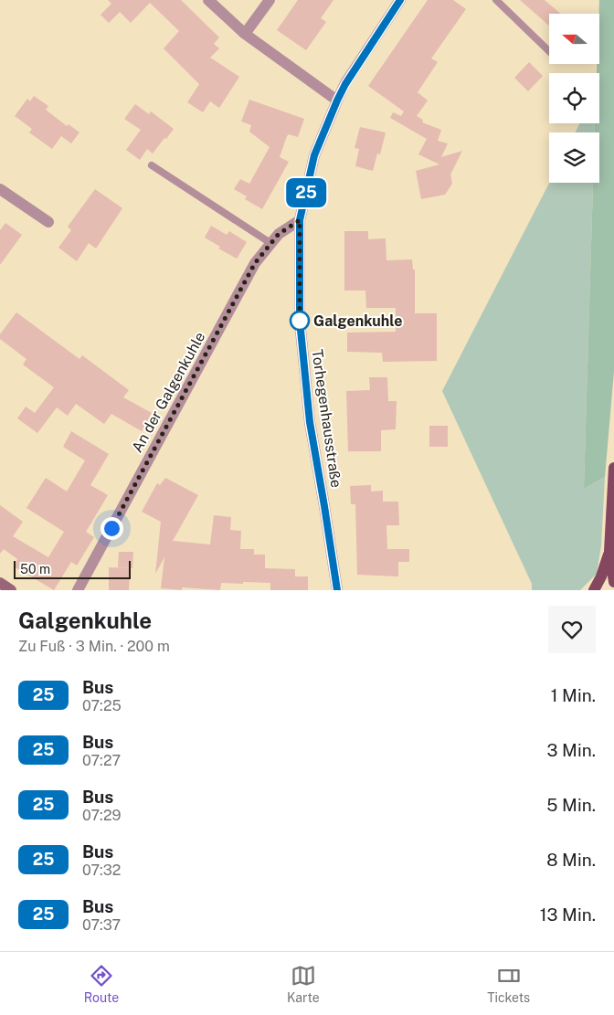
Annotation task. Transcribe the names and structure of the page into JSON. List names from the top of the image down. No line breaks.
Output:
{"streets":{"street":["An der Galgenkuhle","Torhegenhausstraße"]},"crossings":[["An der Galgenkuhle","Torhegenhausstraße"]],"places":["Galgenkuhle"],"lines":["bus line 25"],"scale_bar":"50 m","north":"left","page":{"on_map":"25","scale":"50 m","heading":["Galgenkuhle","Zu Fuß · 3 Min. · 200 m"],"list":[{"mark":"25","name":"Bus","note":"07:25","value":"1 Min."},{"mark":"25","name":"Bus","note":"07:27","value":"3 Min."},{"mark":"25","name":"Bus","note":"07:29","value":"5 Min."},{"mark":"25","name":"Bus","note":"07:32","value":"8 Min."},{"mark":"25","name":"Bus","note":"07:37","value":"13 Min."}],"tabs":["Route","Karte","Tickets"]}}
